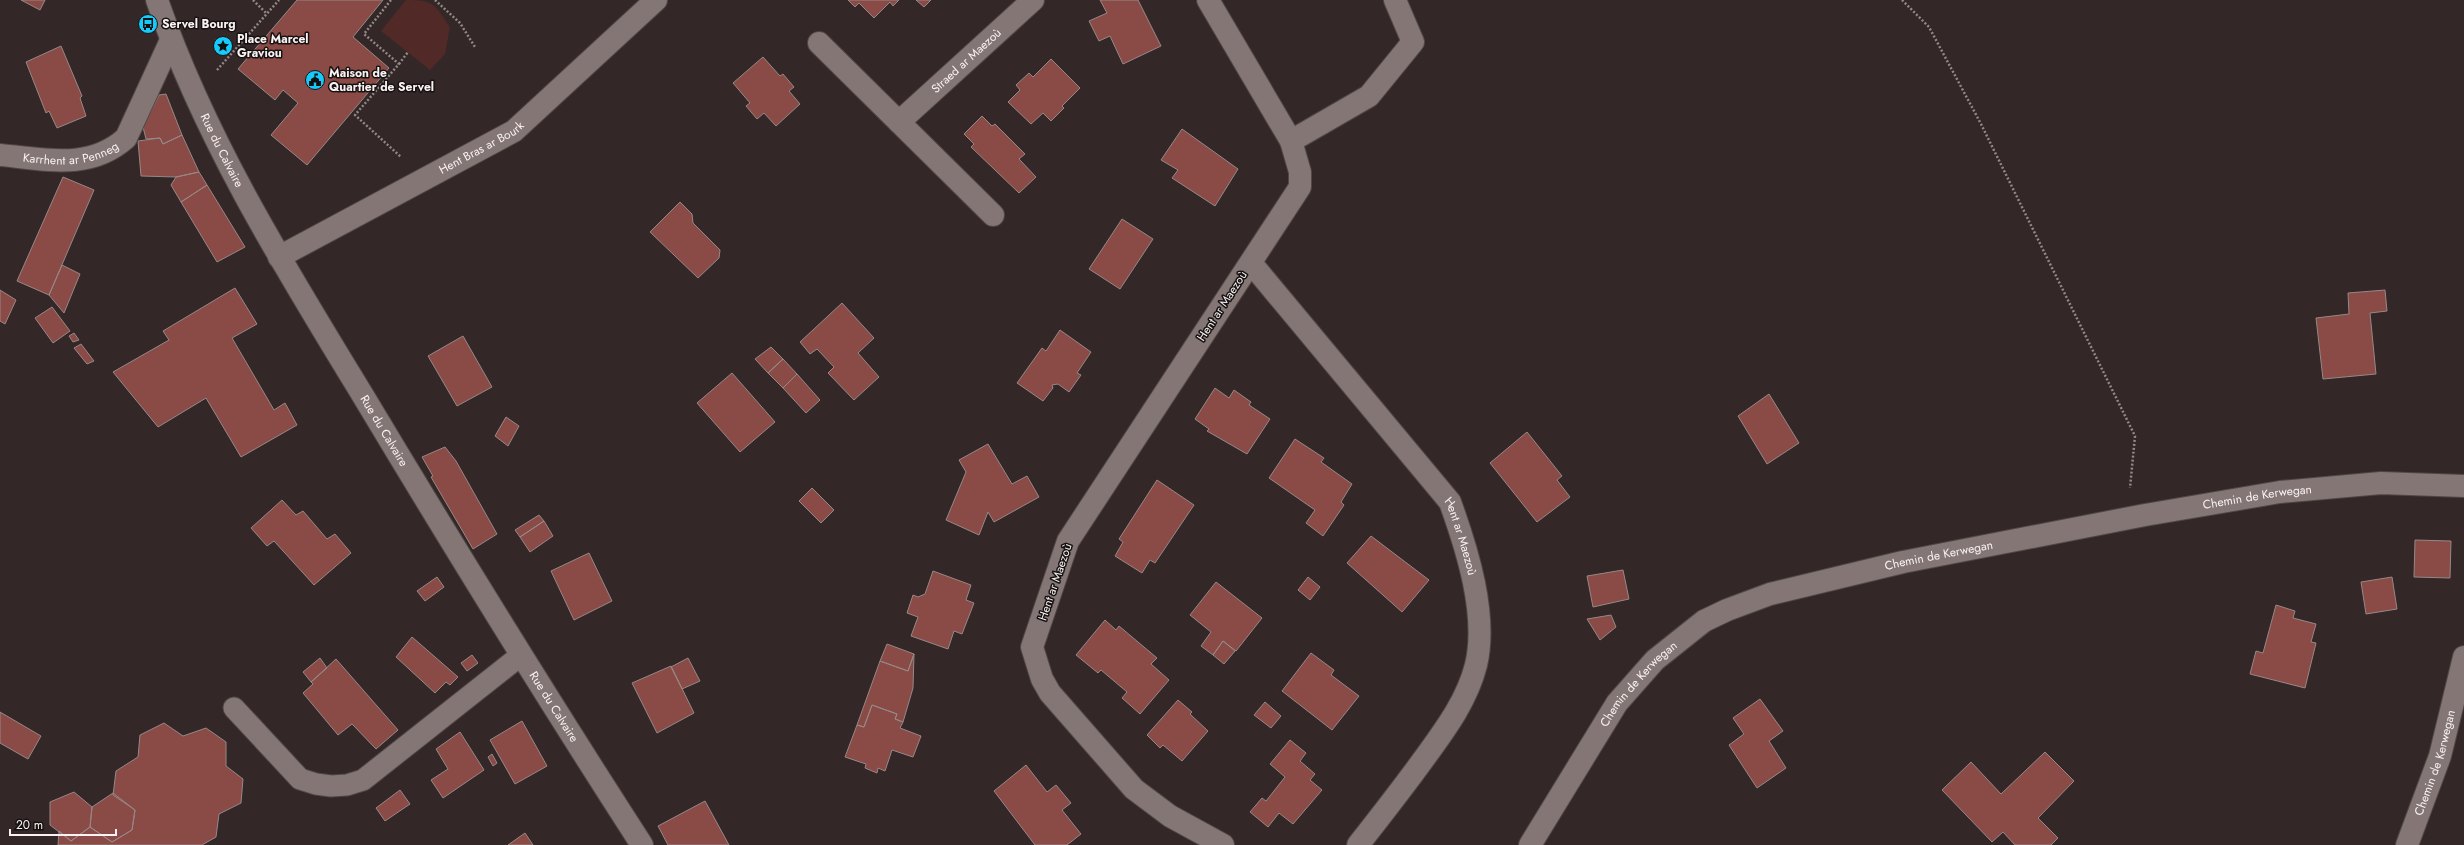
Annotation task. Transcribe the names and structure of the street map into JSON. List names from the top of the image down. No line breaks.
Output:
{"streets":{"street":["Straed ar Maezoù","Hent Bras ar Bourk","Karrhent ar Penneg","Rue du Calvaire","Hent ar Maezoù","Chemin de Kerwegan"]},"crossings":[["Hent Bras ar Bourk","Rue du Calvaire"],["Karrhent ar Penneg","Rue du Calvaire"]],"places":{"bus stop":["Servel Bourg"],"place":["Place Marcel Graviou"],"public building":["Maison de Quartier de Servel"]},"scale_bar":"20 m"}
